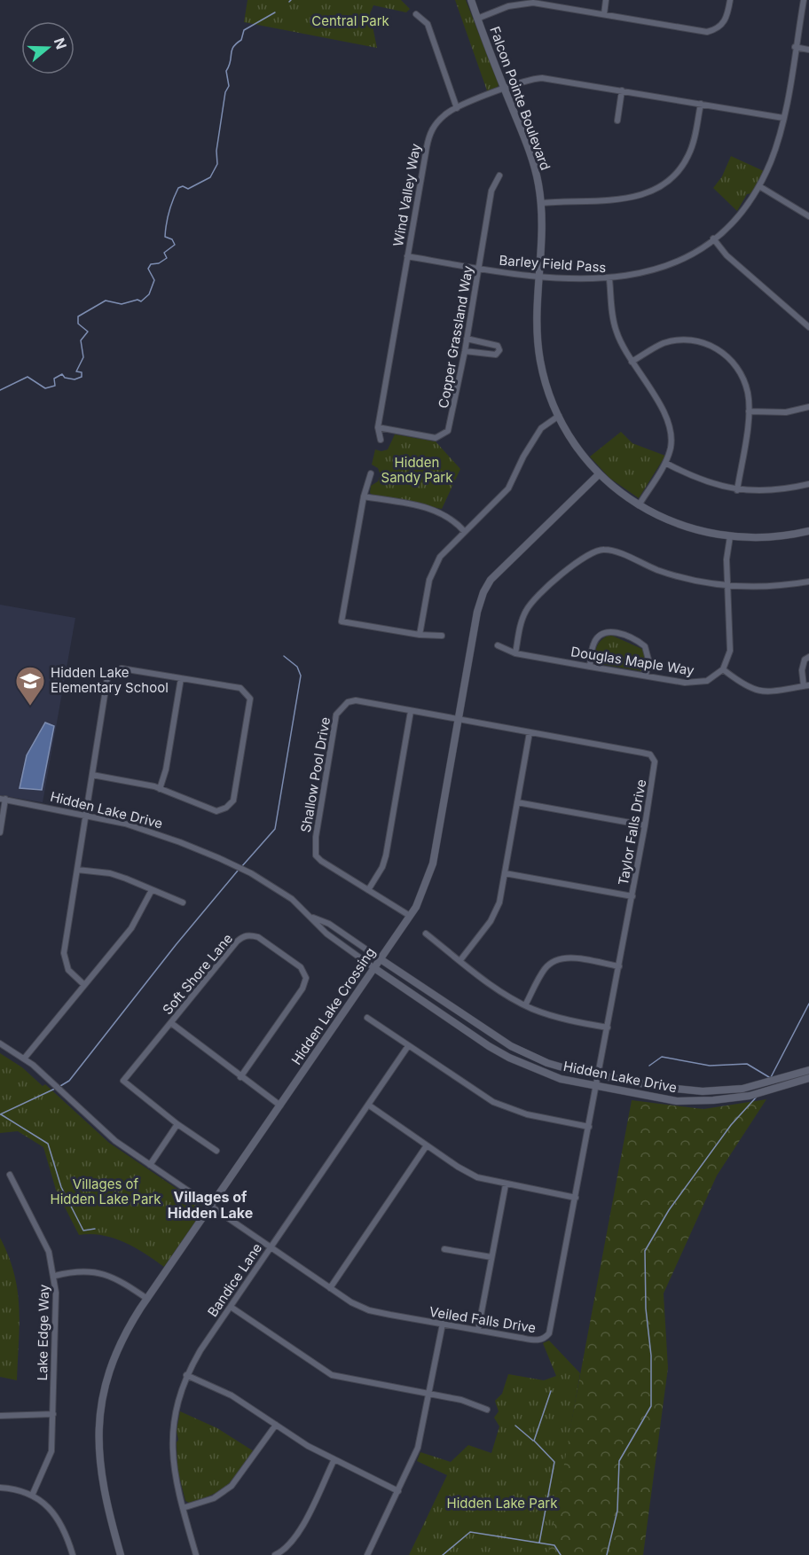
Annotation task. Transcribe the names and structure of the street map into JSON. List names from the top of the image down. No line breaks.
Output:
{"streets":{"street":["Falcon Pointe Boulevard","Wind Valley Way","Barley Field Pass","Copper Grassland Way","Douglas Maple Way","Shallow Pool Drive","Hidden Lake Drive","Taylor Falls Drive","Soft Shore Lane","Hidden Lake Crossing","Bandice Lane","Veiled Falls Drive","Lake Edge Way"]},"crossings":[["Falcon Pointe Boulevard","Wind Valley Way"],["Falcon Pointe Boulevard","Barley Field Pass"],["Falcon Pointe Boulevard","Hidden Lake Crossing"],["Wind Valley Way","Barley Field Pass"],["Wind Valley Way","Copper Grassland Way"],["Barley Field Pass","Copper Grassland Way"],["Shallow Pool Drive","Taylor Falls Drive"],["Shallow Pool Drive","Hidden Lake Crossing"],["Hidden Lake Drive","Taylor Falls Drive"],["Hidden Lake Drive","Hidden Lake Crossing"],["Hidden Lake Drive","Veiled Falls Drive"],["Taylor Falls Drive","Hidden Lake Crossing"],["Taylor Falls Drive","Veiled Falls Drive"],["Hidden Lake Crossing","Veiled Falls Drive"],["Bandice Lane","Veiled Falls Drive"]],"districts":["Villages of Hidden Lake"],"parks":["Central Park","Hidden Sandy Park","Villages of Hidden Lake Park","Hidden Lake Park"],"places":{"school or university":["Hidden Lake Elementary School"]},"north":"right"}
